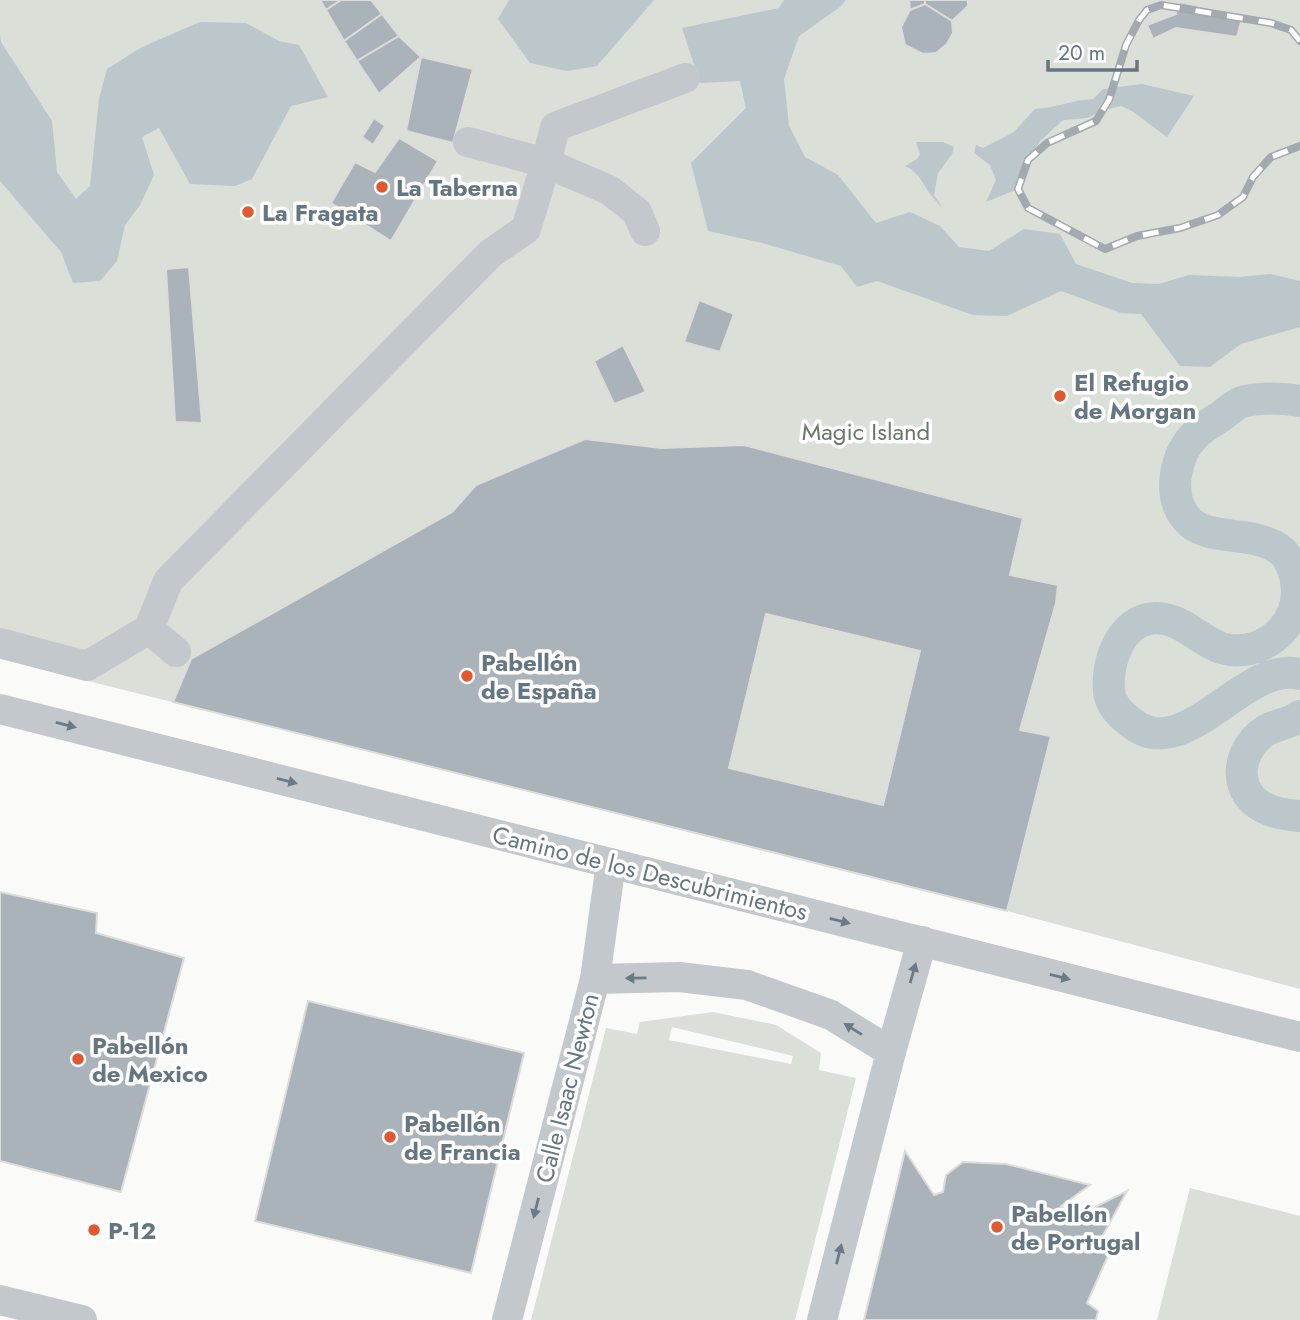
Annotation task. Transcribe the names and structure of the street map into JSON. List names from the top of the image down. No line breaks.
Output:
{"streets":{"street":["Camino de los Descubrimientos","Calle Isaac Newton"]},"one_way":["Camino de los Descubrimientos"],"parks":["Magic Island"],"places":["La Taberna","La Fragata","El Refugio de Morgan","Pabellón de España","Pabellón de Mexico","Pabellón de Francia","Pabellón de Portugal","P-12"],"scale_bar":"20 m"}
